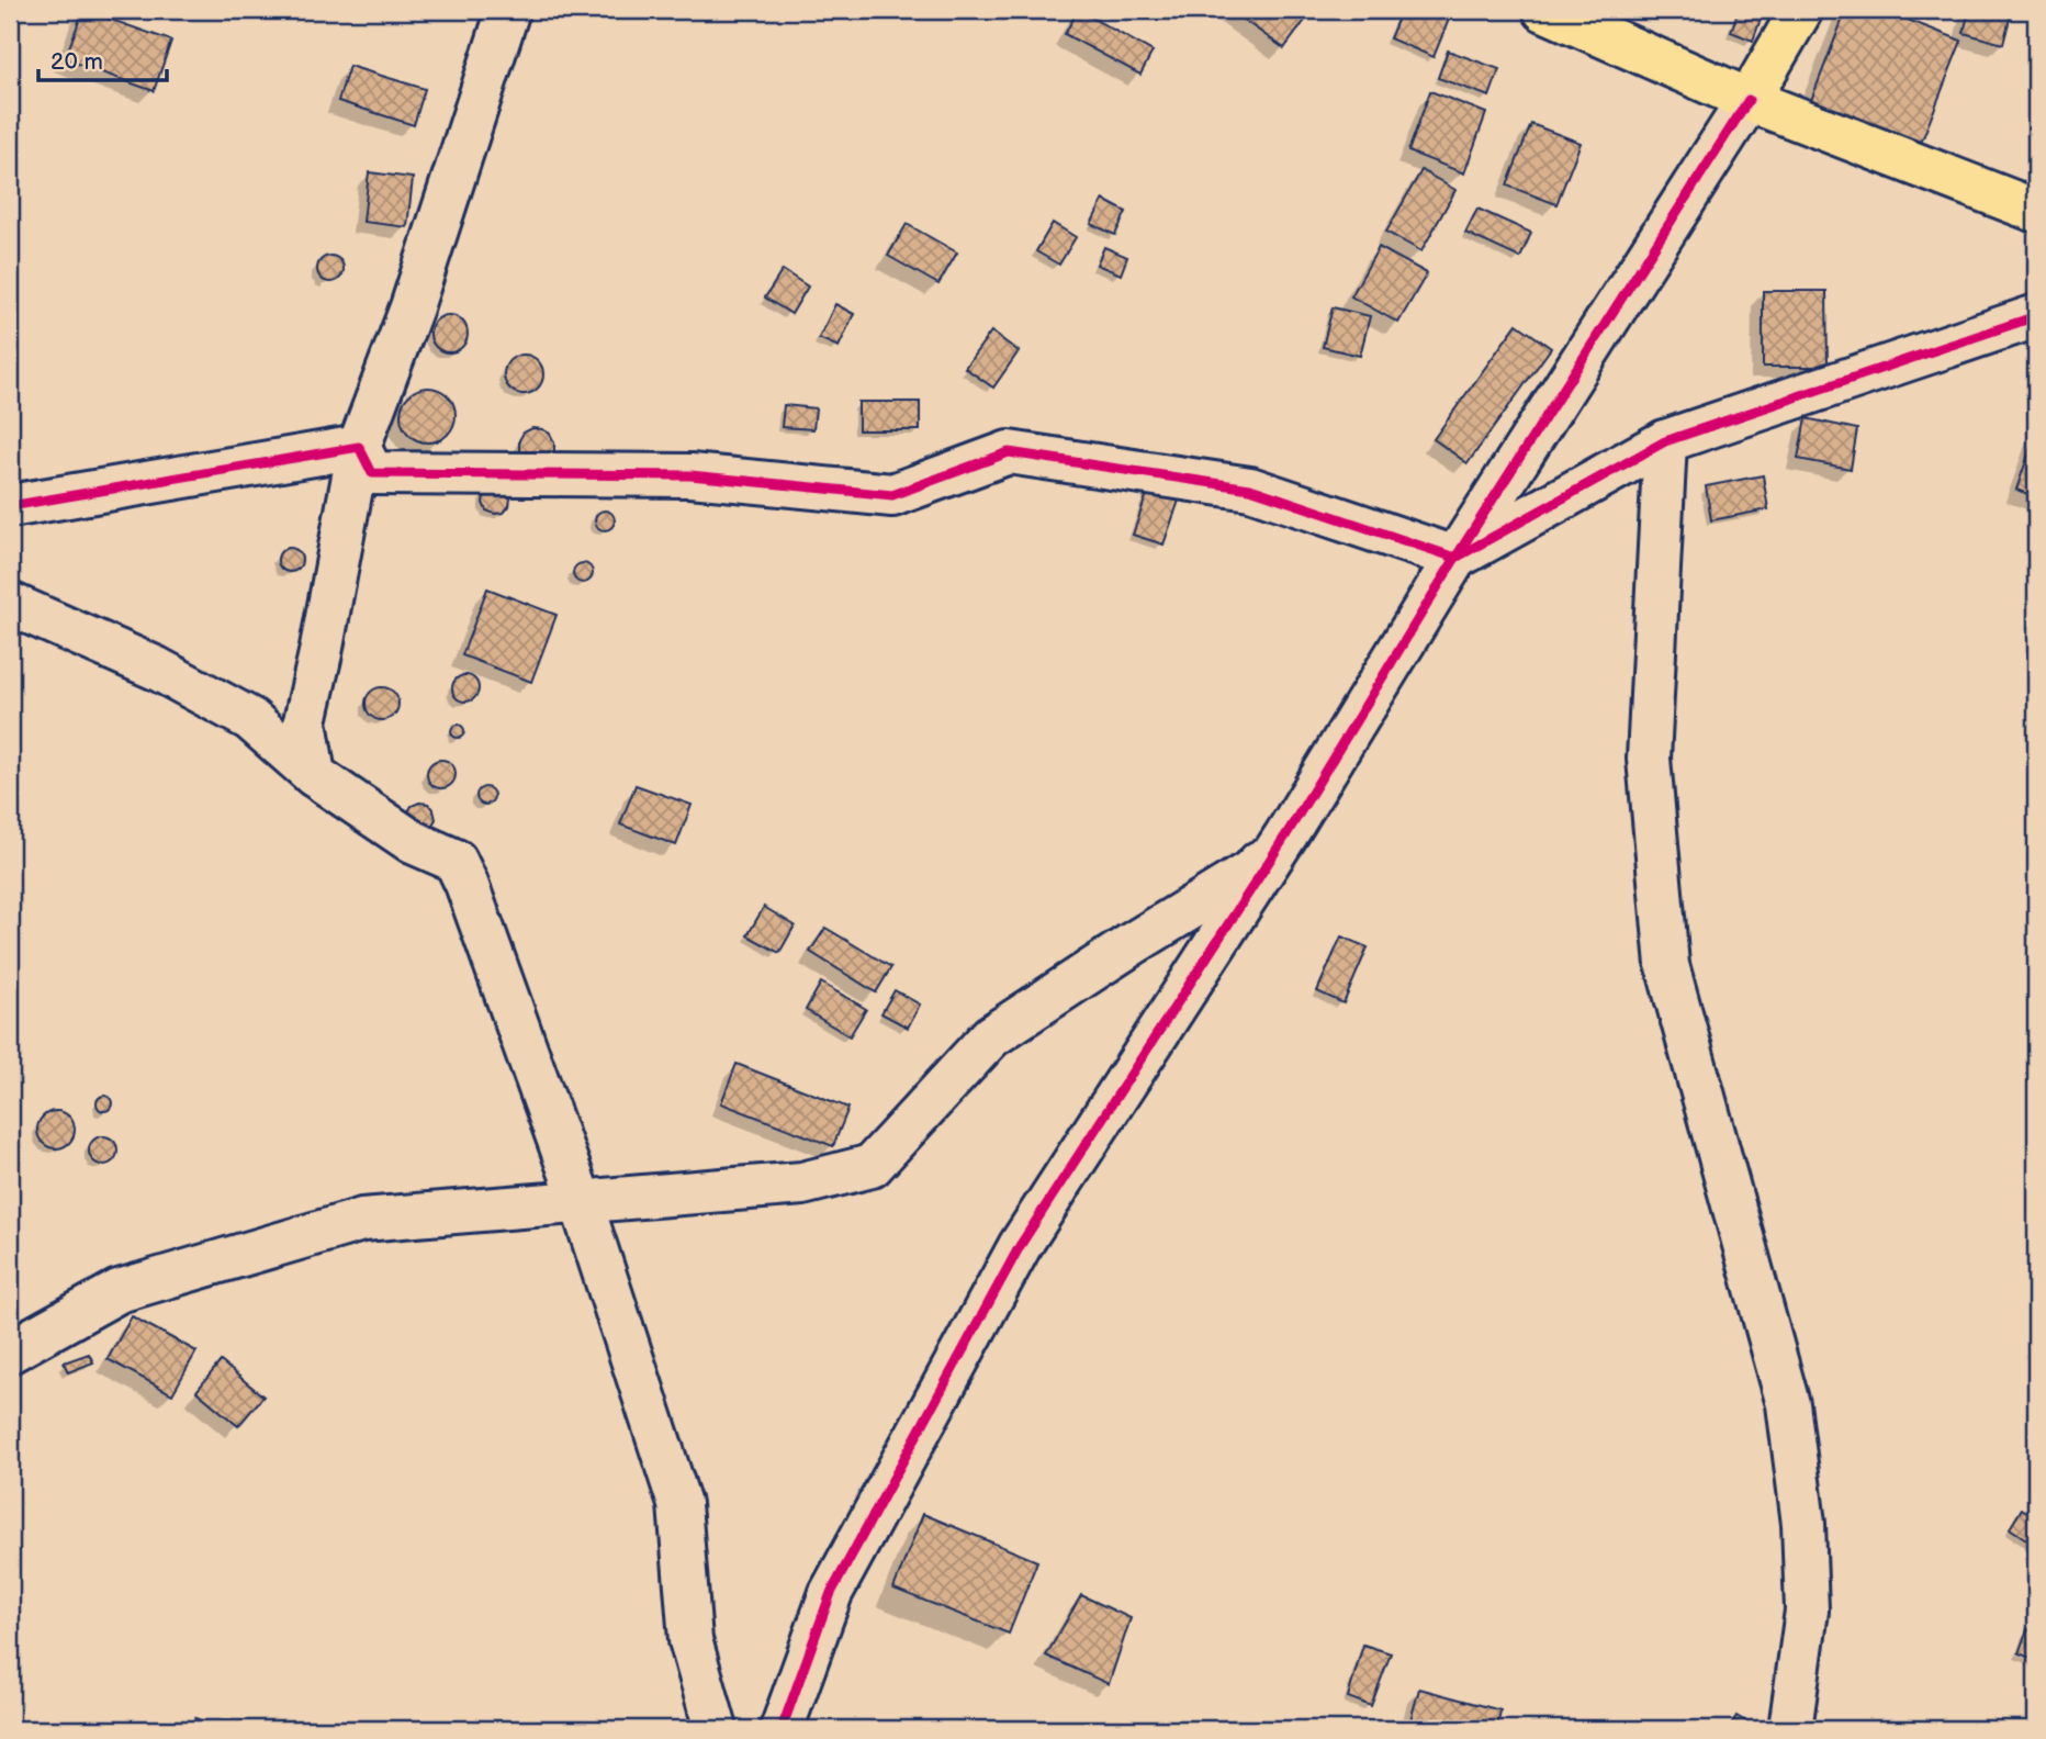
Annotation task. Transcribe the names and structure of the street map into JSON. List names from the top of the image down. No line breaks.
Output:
{"scale_bar":"20 m"}
